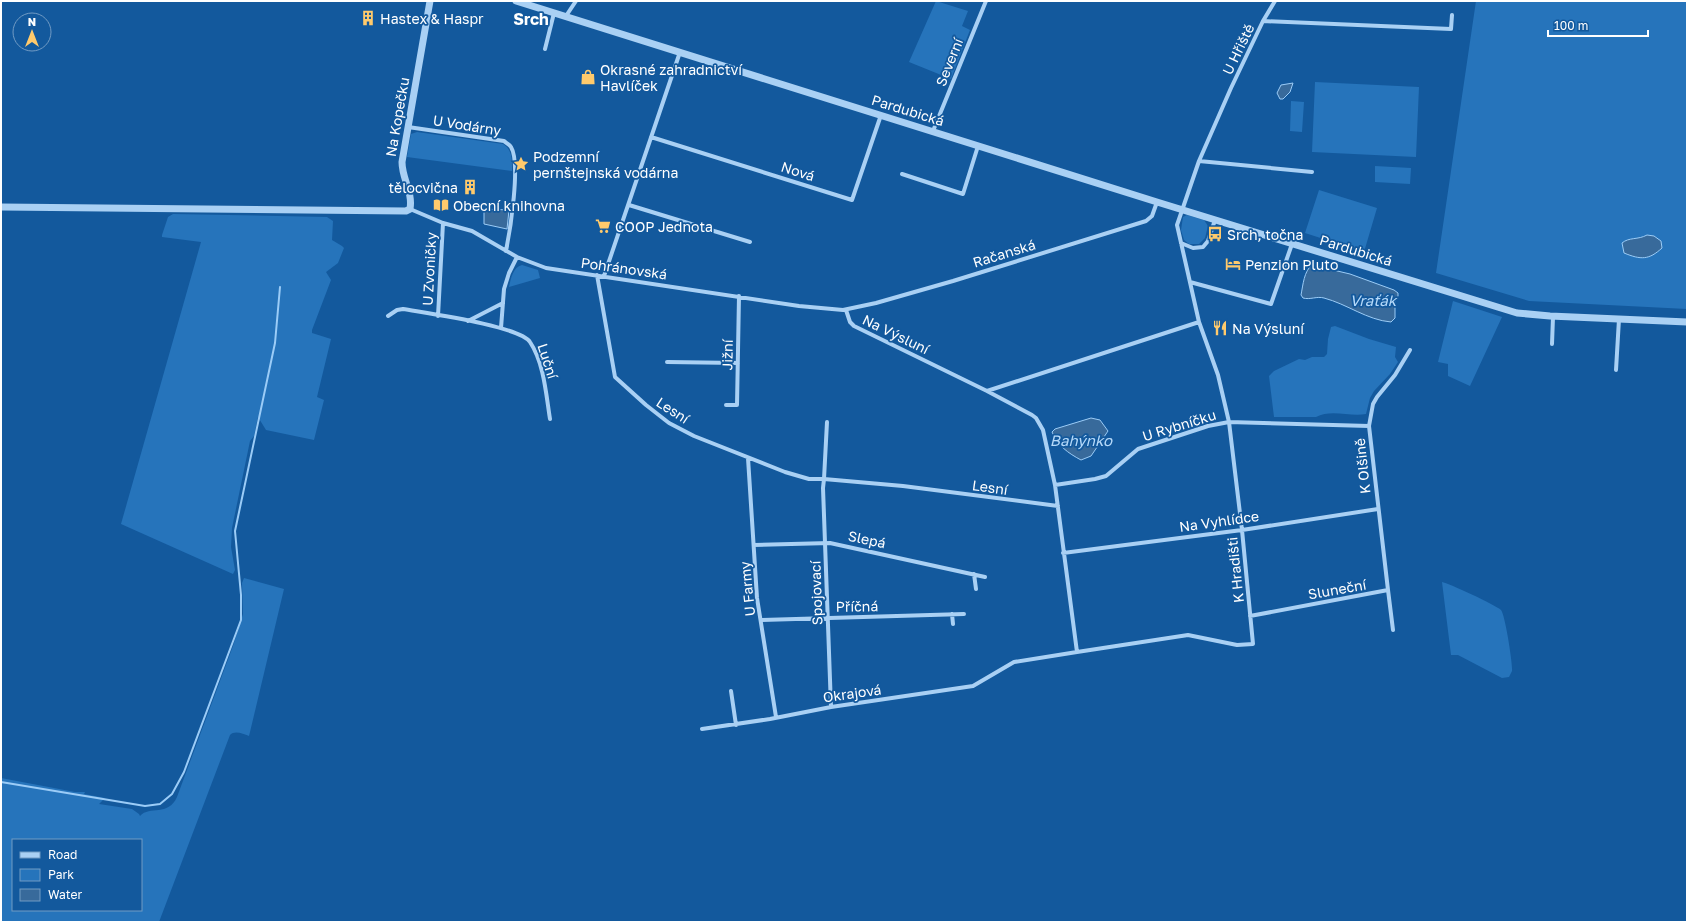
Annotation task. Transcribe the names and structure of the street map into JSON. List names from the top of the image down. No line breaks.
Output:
{"streets":{"street":["U Hřiště","Severní","Pardubická","Na Kopečku","U Vodárny","Nová","Račanská","Pohránovská","U Zvoničky","Na Výsluní","Jižní","Luční","Lesní","U Rybníčku","K Olšině","Na Vyhlídce","Slepá","K Hradišti","U Farmy","Sluneční","Spojovací","Příčná","Okrajová"]},"crossings":[["U Hřiště","Pardubická"],["Severní","Pardubická"],["Pardubická","Nová"],["Pardubická","Račanská"],["Na Kopečku","U Vodárny"],["Na Kopečku","Pohránovská"],["U Vodárny","Pohránovská"],["Račanská","Pohránovská"],["Račanská","Na Výsluní"],["Pohránovská","U Zvoničky"],["Pohránovská","Na Výsluní"],["Pohránovská","Jižní"],["Pohránovská","Lesní"],["U Zvoničky","Luční"],["Na Výsluní","Lesní"],["Na Výsluní","U Rybníčku"],["Na Výsluní","Na Vyhlídce"],["Na Výsluní","K Hradišti"],["Na Výsluní","Okrajová"],["Lesní","U Farmy"],["Lesní","Spojovací"],["U Rybníčku","K Olšině"],["U Rybníčku","K Hradišti"],["K Olšině","Na Vyhlídce"],["K Olšině","Sluneční"],["Na Vyhlídce","K Hradišti"],["Slepá","U Farmy"],["Slepá","Spojovací"],["K Hradišti","Sluneční"],["K Hradišti","Okrajová"],["U Farmy","Příčná"],["U Farmy","Okrajová"],["Spojovací","Příčná"],["Spojovací","Okrajová"]],"districts":["Srch"],"water":["Vraťák","Bahýnko"],"places":{"building":["Hastex & Haspr","tělocvična"],"shop":["Okrasné zahradnictví Havlíček"],"place":["Podzemní pernštejnská vodárna"],"library":["Obecní knihovna"],"supermarket":["COOP Jednota"],"bus stop":["Srch, točna"],"hotel":["Penzion Pluto"],"restaurant":["Na Výsluní"]},"legend":["Road","Park","Water"],"scale_bar":"100 m","north":"top"}
